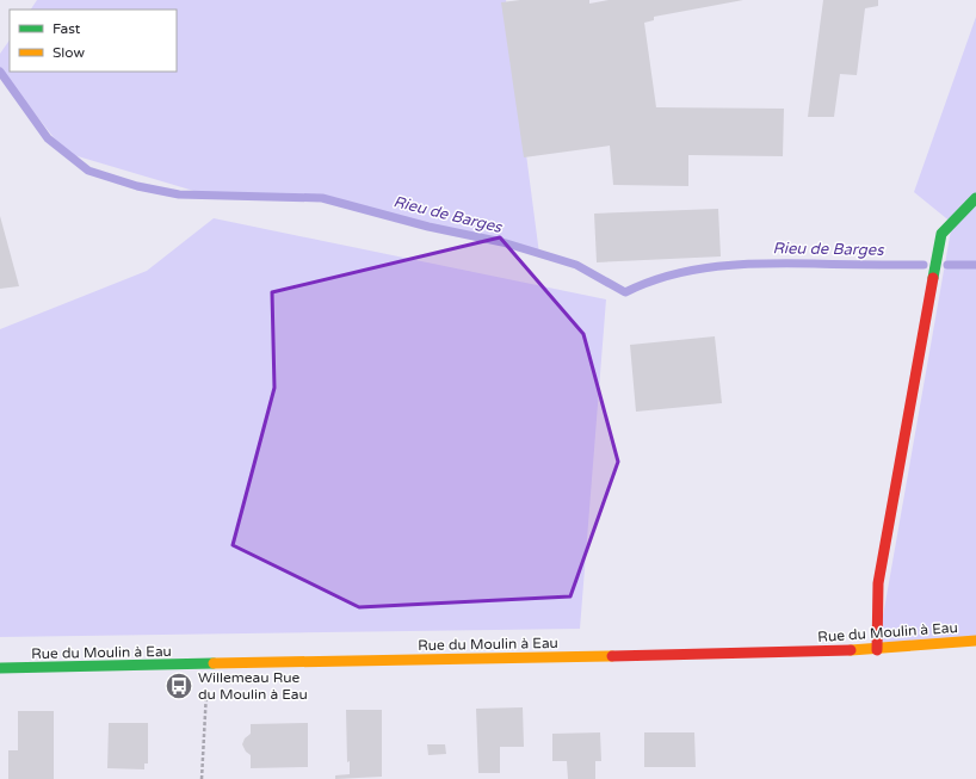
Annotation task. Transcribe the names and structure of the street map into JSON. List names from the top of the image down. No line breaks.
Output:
{"streets":{"street":["Rue du Moulin à Eau"]},"water":["Rieu de Barges"],"places":{"bus stop":["Willemeau Rue du Moulin à Eau"]},"legend":["Fast","Slow"]}
